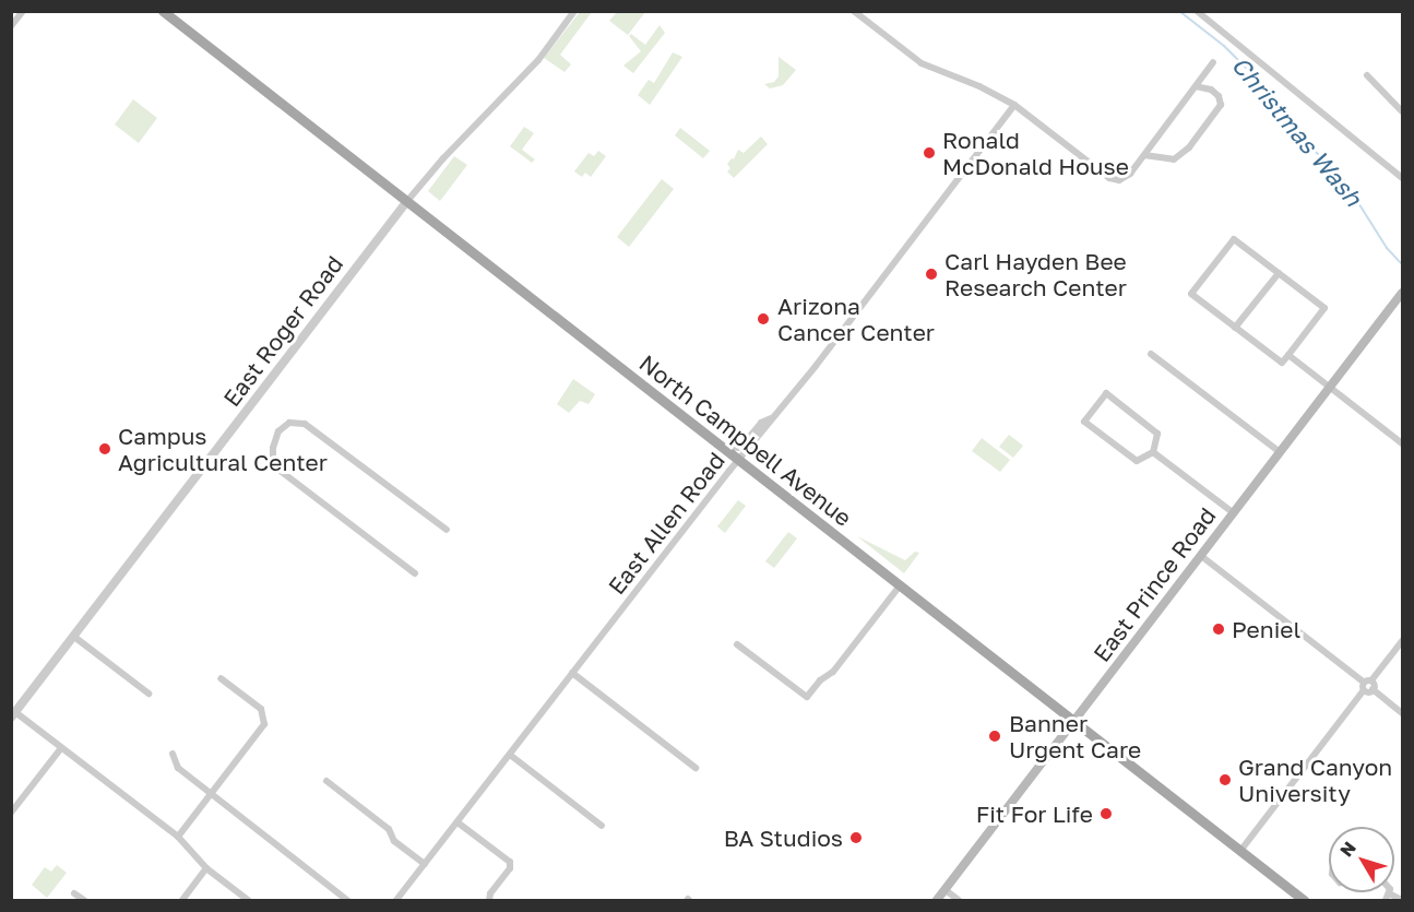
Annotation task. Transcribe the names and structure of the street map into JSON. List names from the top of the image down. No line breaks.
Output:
{"streets":{"main road":["North Campbell Avenue","East Prince Road"],"street":["East Roger Road","East Allen Road"]},"crossings":[["East Roger Road","North Campbell Avenue"],["North Campbell Avenue","East Allen Road"],["North Campbell Avenue","East Prince Road"]],"water":["Christmas Wash"],"places":["Ronald McDonald House","Carl Hayden Bee Research Center","Arizona Cancer Center","Campus Agricultural Center","Peniel","Banner Urgent Care","Grand Canyon University","Fit For Life","BA Studios"],"north":"top left"}
